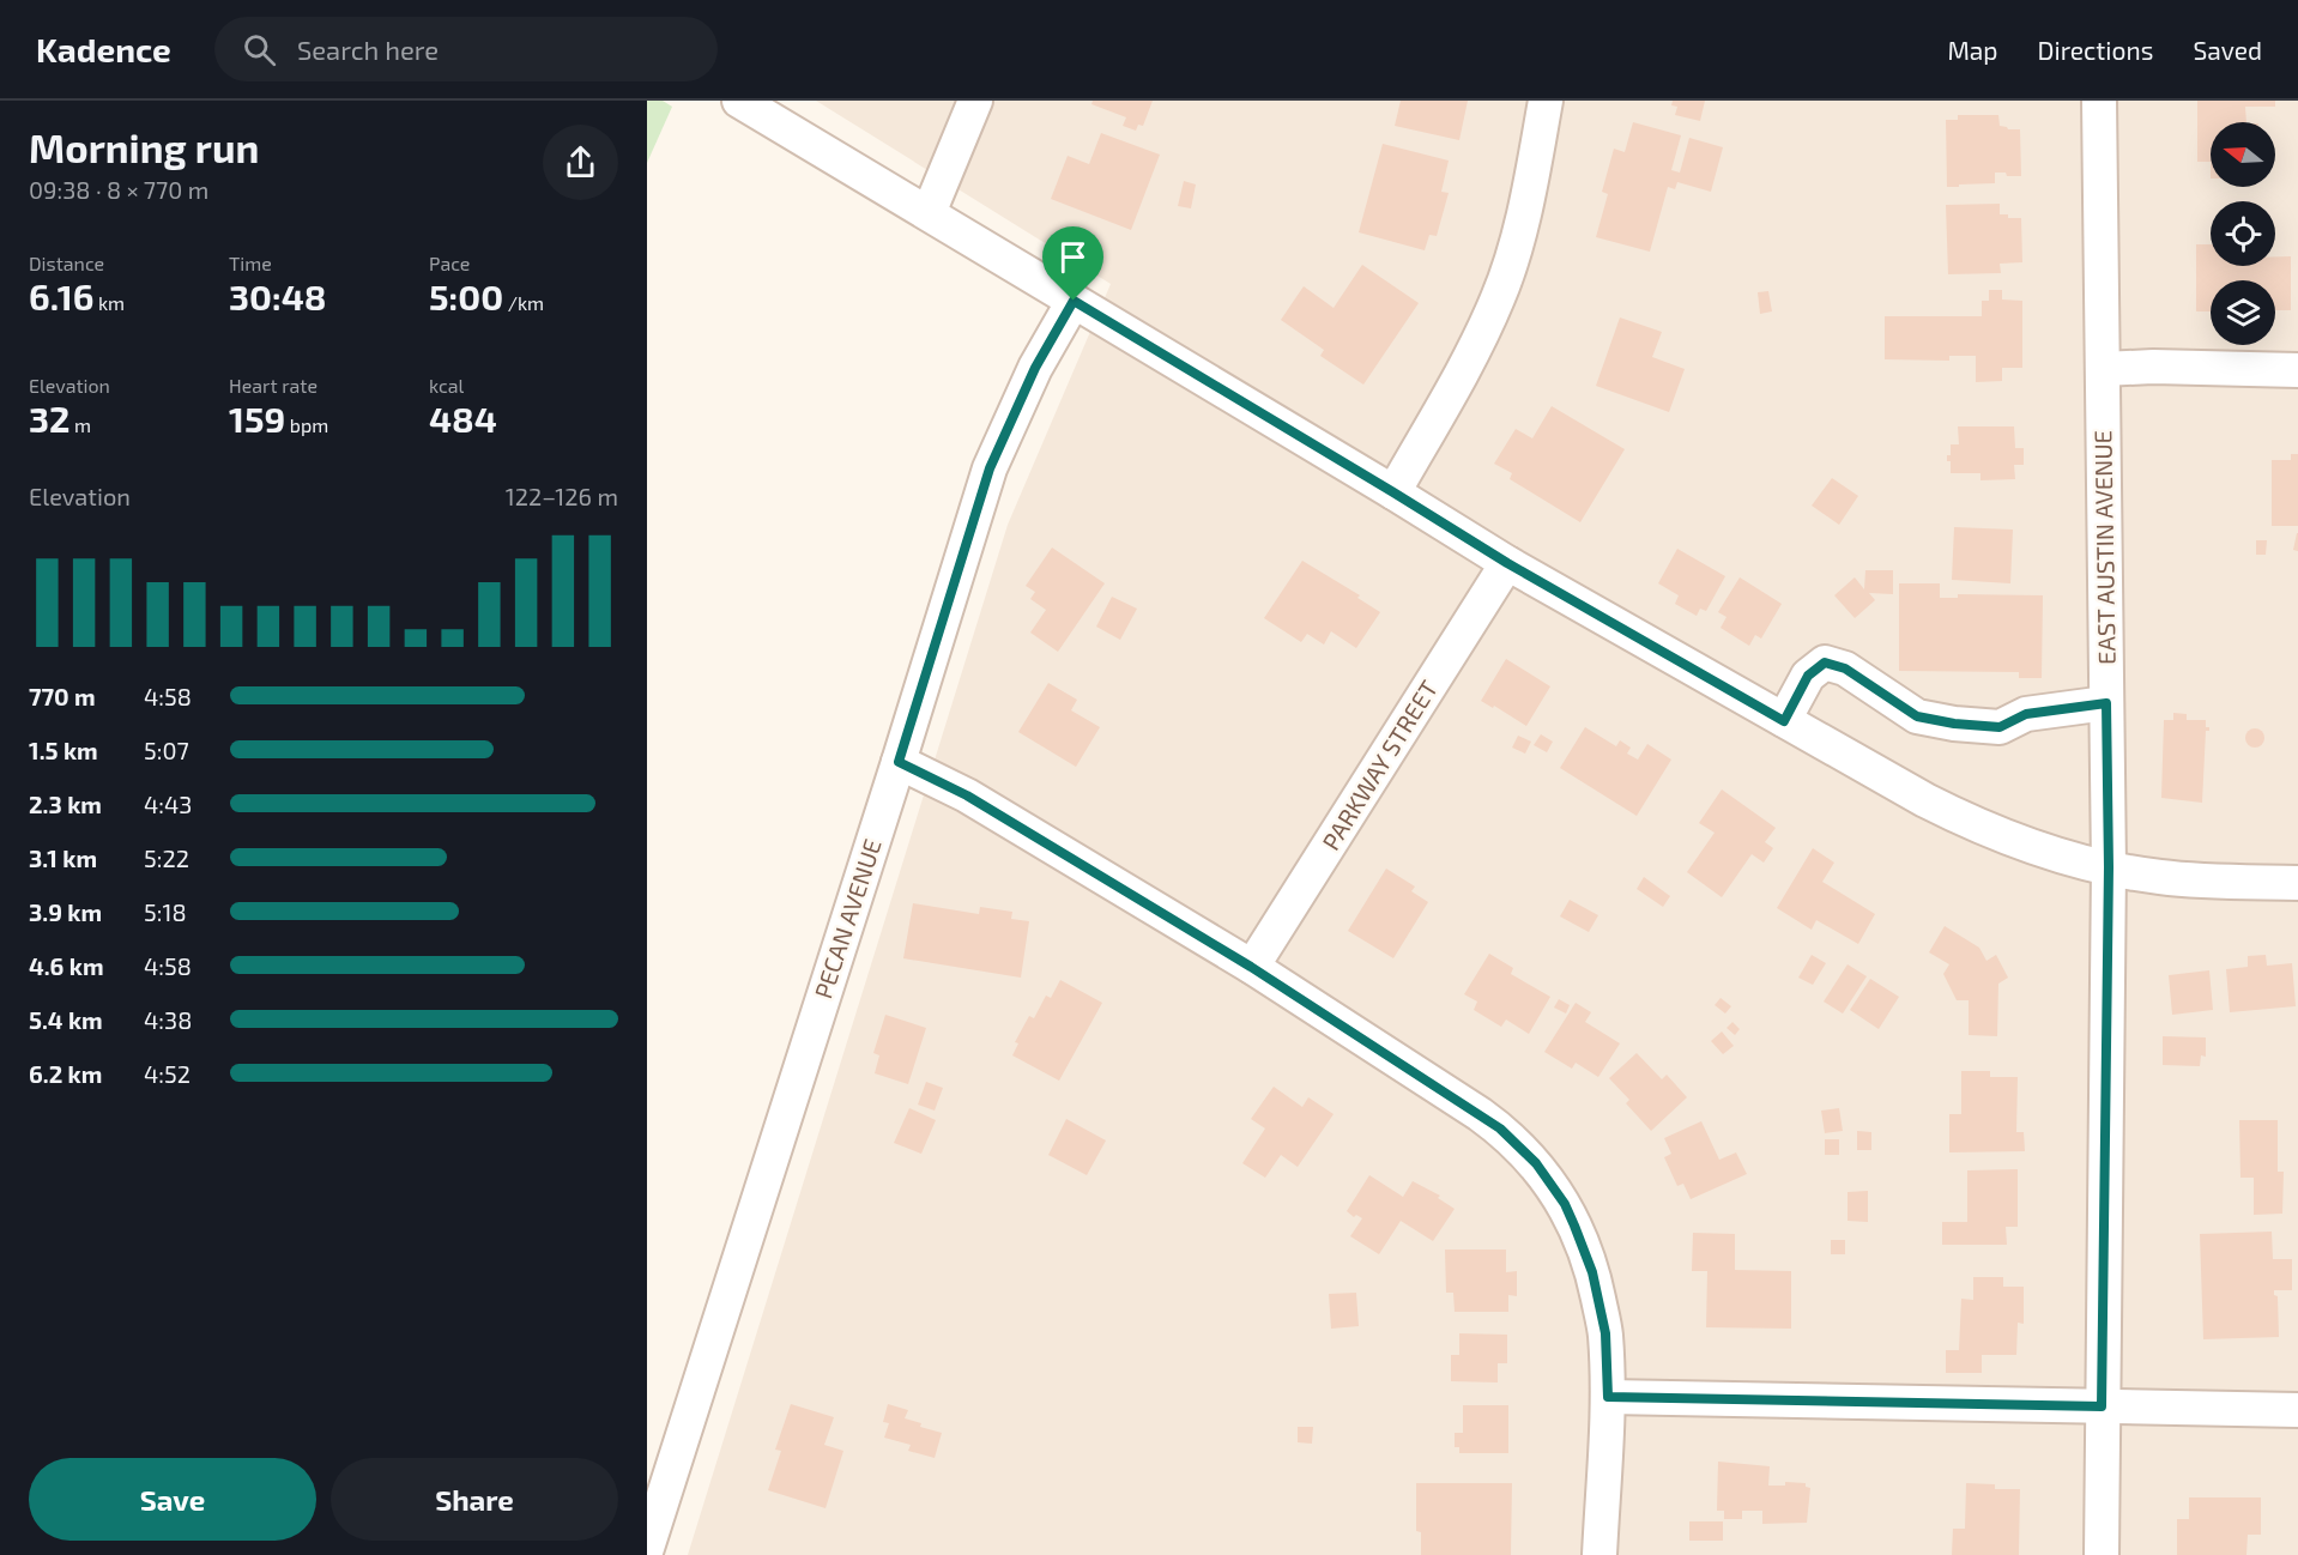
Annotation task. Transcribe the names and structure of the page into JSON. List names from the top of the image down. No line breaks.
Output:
{"streets":{"street":["EAST AUSTIN AVENUE","PARKWAY STREET","PECAN AVENUE"]},"north":"left","page":{"header":"Kadence","search":"Search here","nav":["Map","Directions","Saved"],"heading":["Morning run","09:38 · 8 × 770 m"],"stats":[["Distance","6.16 km"],["Time","30:48"],["Pace","5:00 /km"],["Elevation","32 m"],["Heart rate","159 bpm"],["kcal","484"]],"chart":["Elevation","122–126 m"],"list":[{"name":"770 m","note":"4:58"},{"name":"1.5 km","note":"5:07"},{"name":"2.3 km","note":"4:43"},{"name":"3.1 km","note":"5:22"},{"name":"3.9 km","note":"5:18"},{"name":"4.6 km","note":"4:58"},{"name":"5.4 km","note":"4:38"},{"name":"6.2 km","note":"4:52"}],"buttons":["Save","Share"]}}
